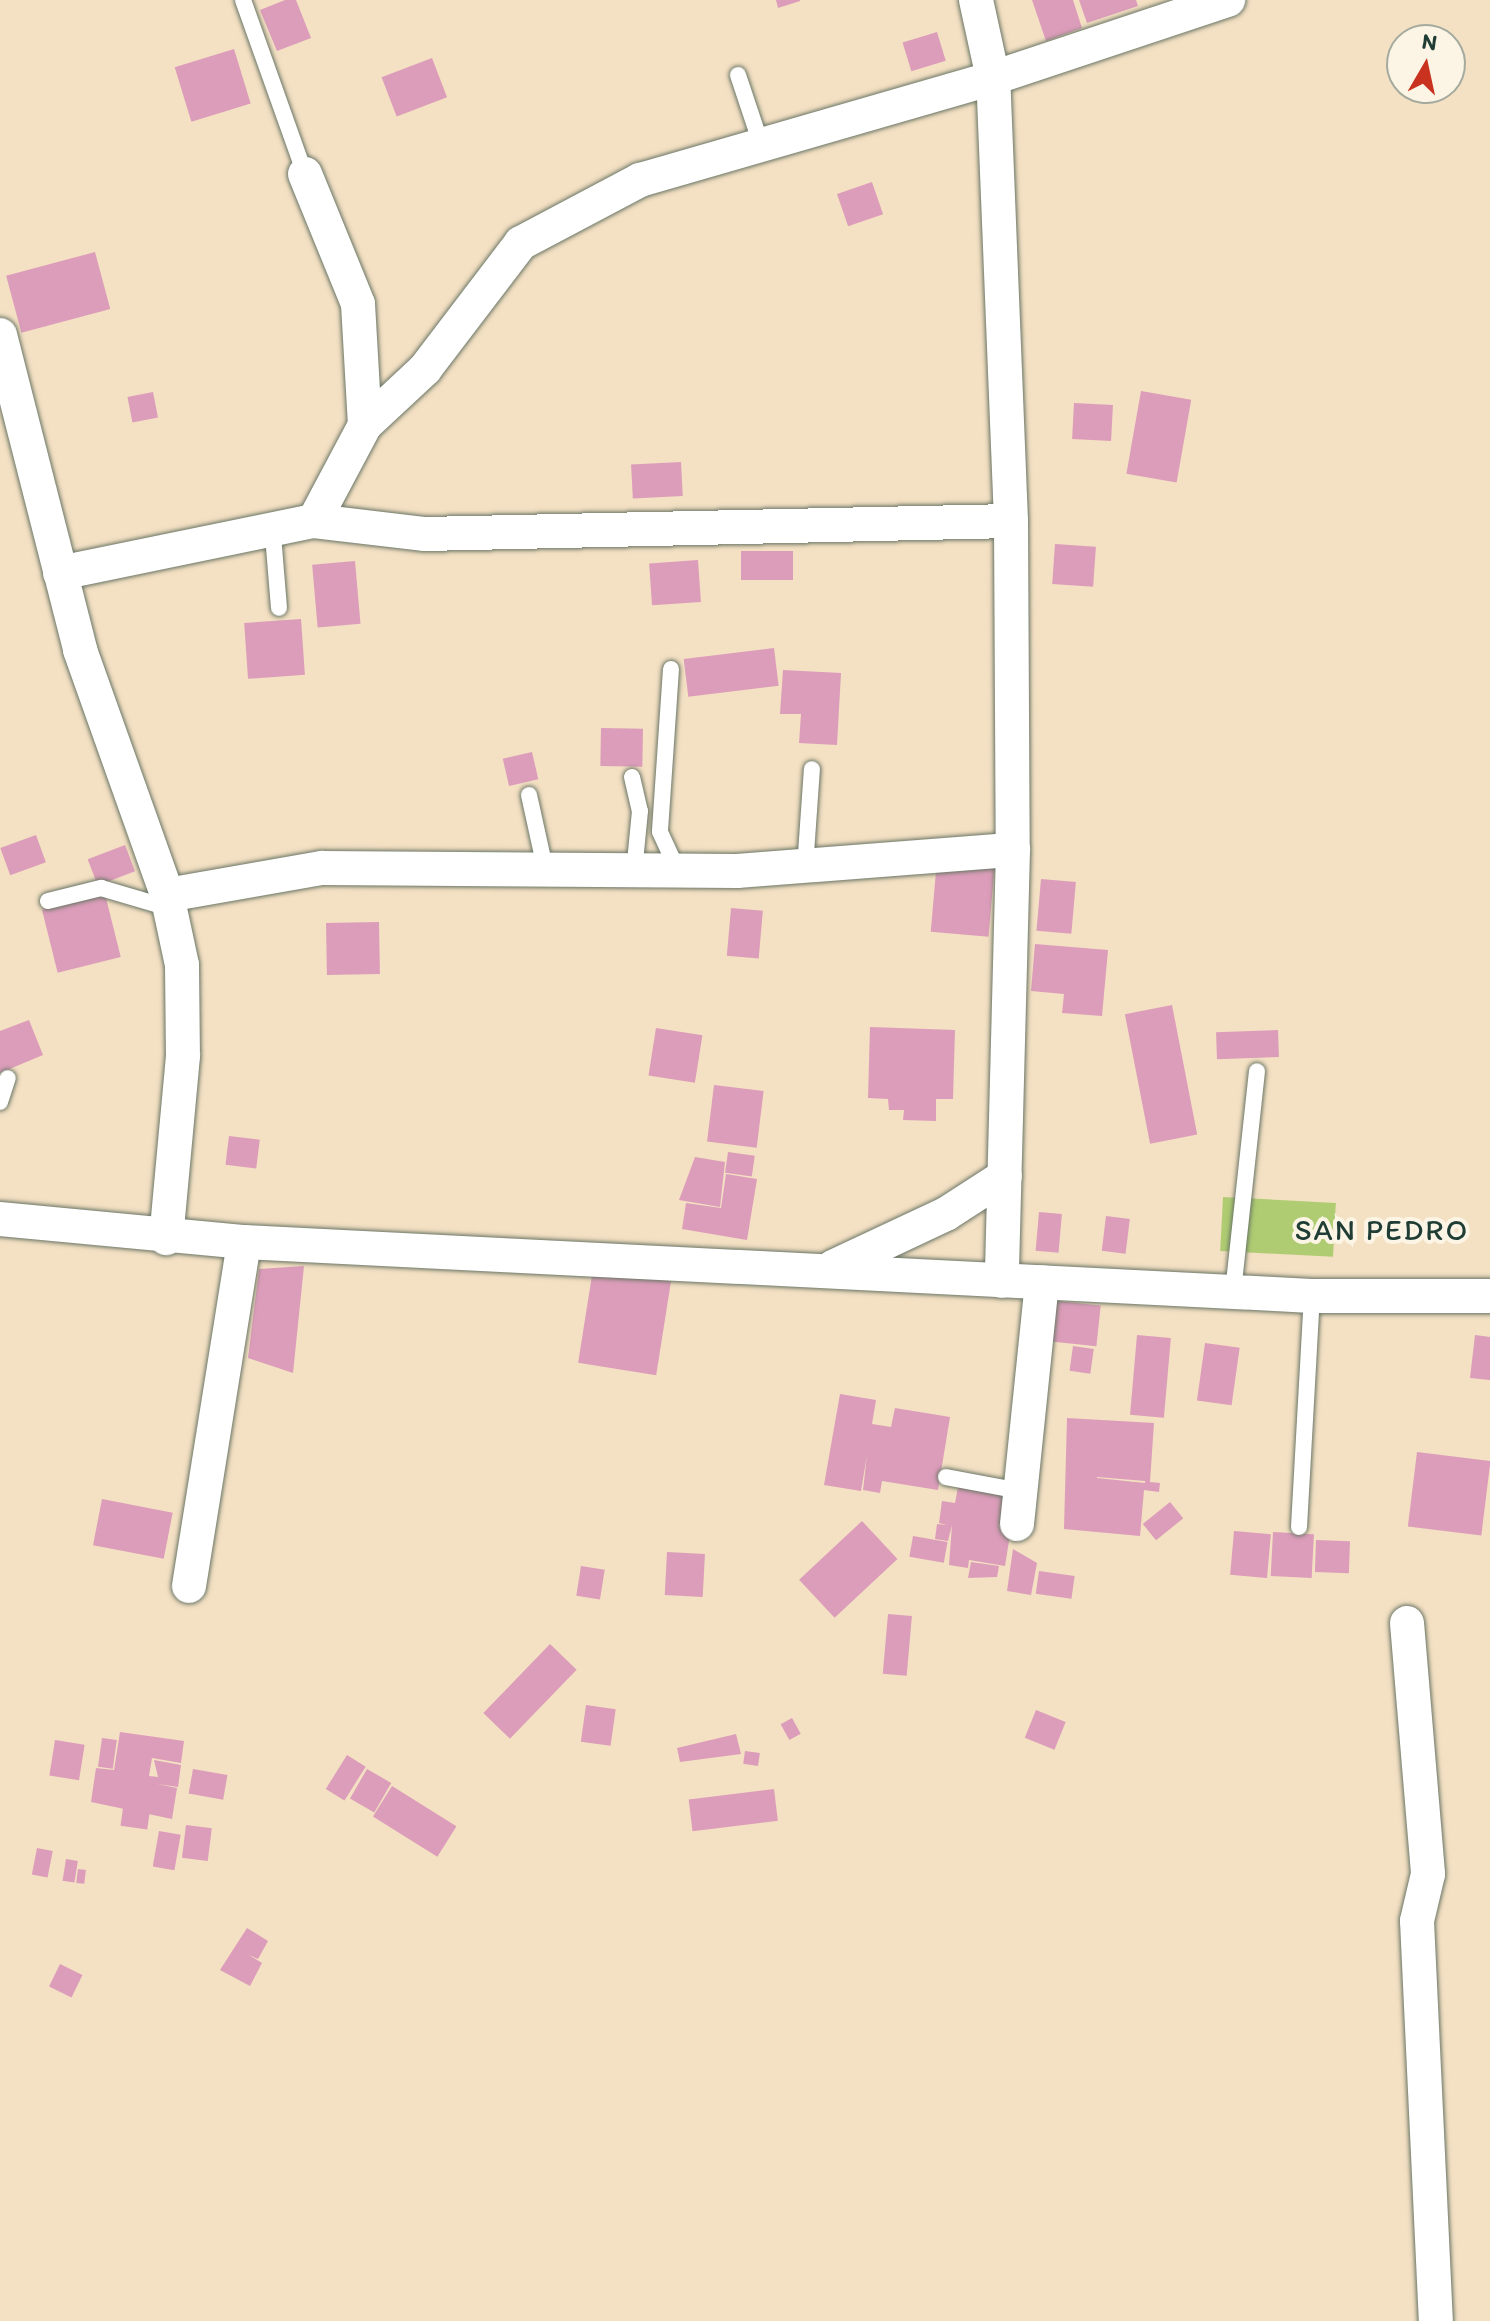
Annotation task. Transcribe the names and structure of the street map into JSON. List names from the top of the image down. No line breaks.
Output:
{"districts":["SAN PEDRO"],"north":"top"}
